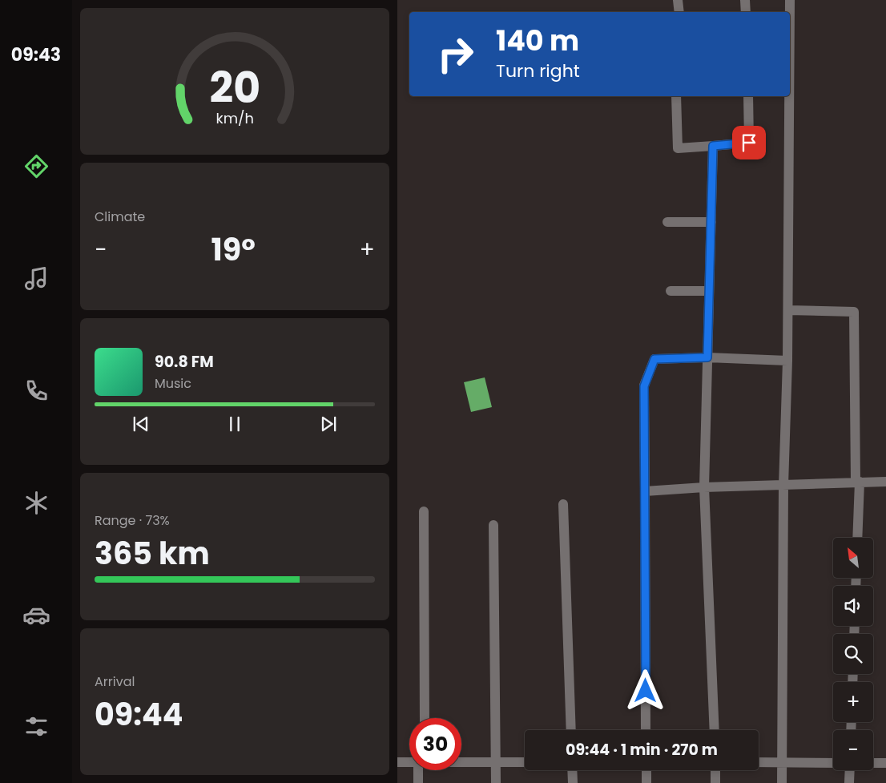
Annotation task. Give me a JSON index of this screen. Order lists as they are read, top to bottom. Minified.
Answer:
{"north":"top left","page":{"tabs":"09:43","turn":["140 m","Turn right"],"tile":["Climate",["Range · 73%","365 km"],["Arrival","09:44"]],"heat":["−","19°","+"],"song":["90.8 FM","Music"],"map_buttons":["+","−"],"limit":"30","trip":"09:44 · 1 min · 270 m","gauge":["20","km/h"]}}
